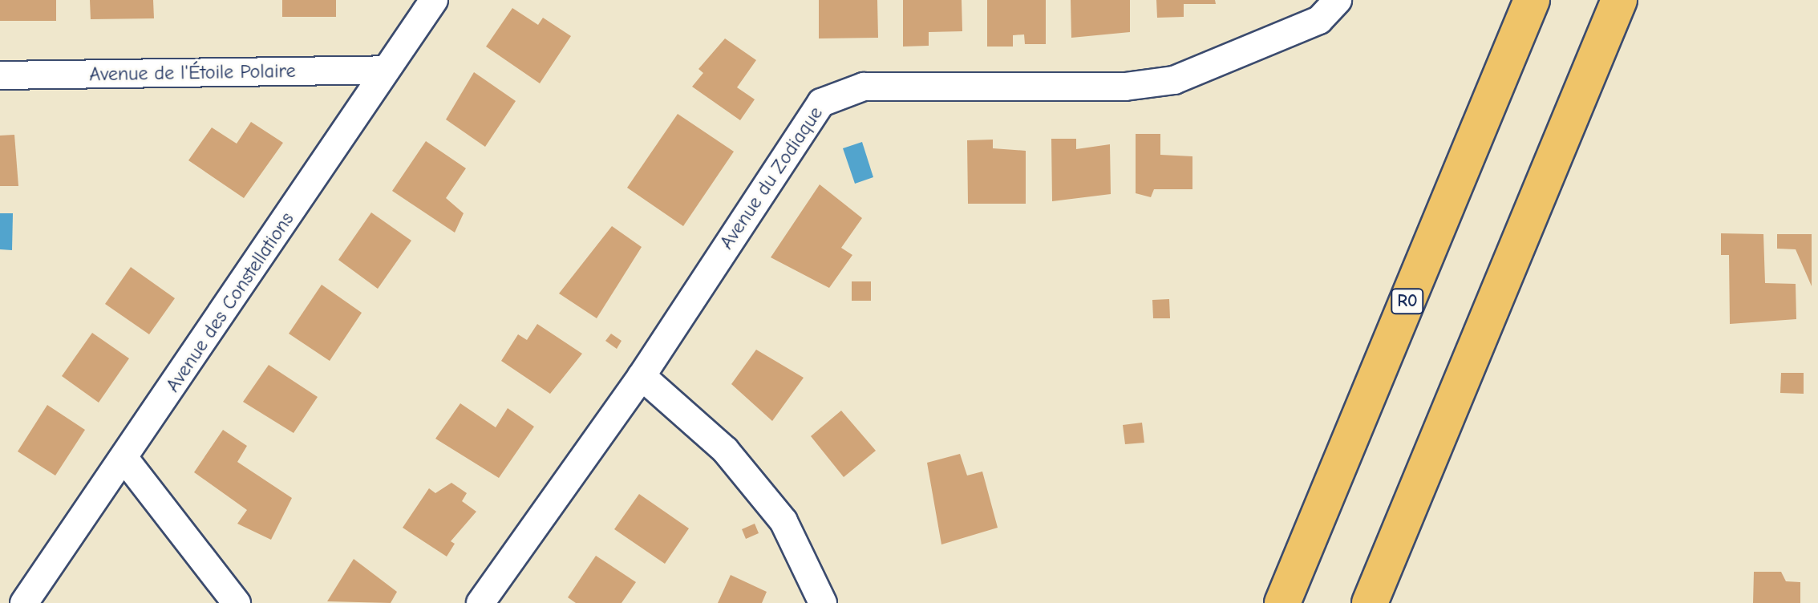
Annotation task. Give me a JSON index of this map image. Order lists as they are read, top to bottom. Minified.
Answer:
{"streets":{"highway":["R0"],"street":["Avenue de l'Étoile Polaire","Avenue du Zodiaque","Avenue des Constellations"]},"crossings":[["Avenue de l'Étoile Polaire","Avenue des Constellations"]]}
